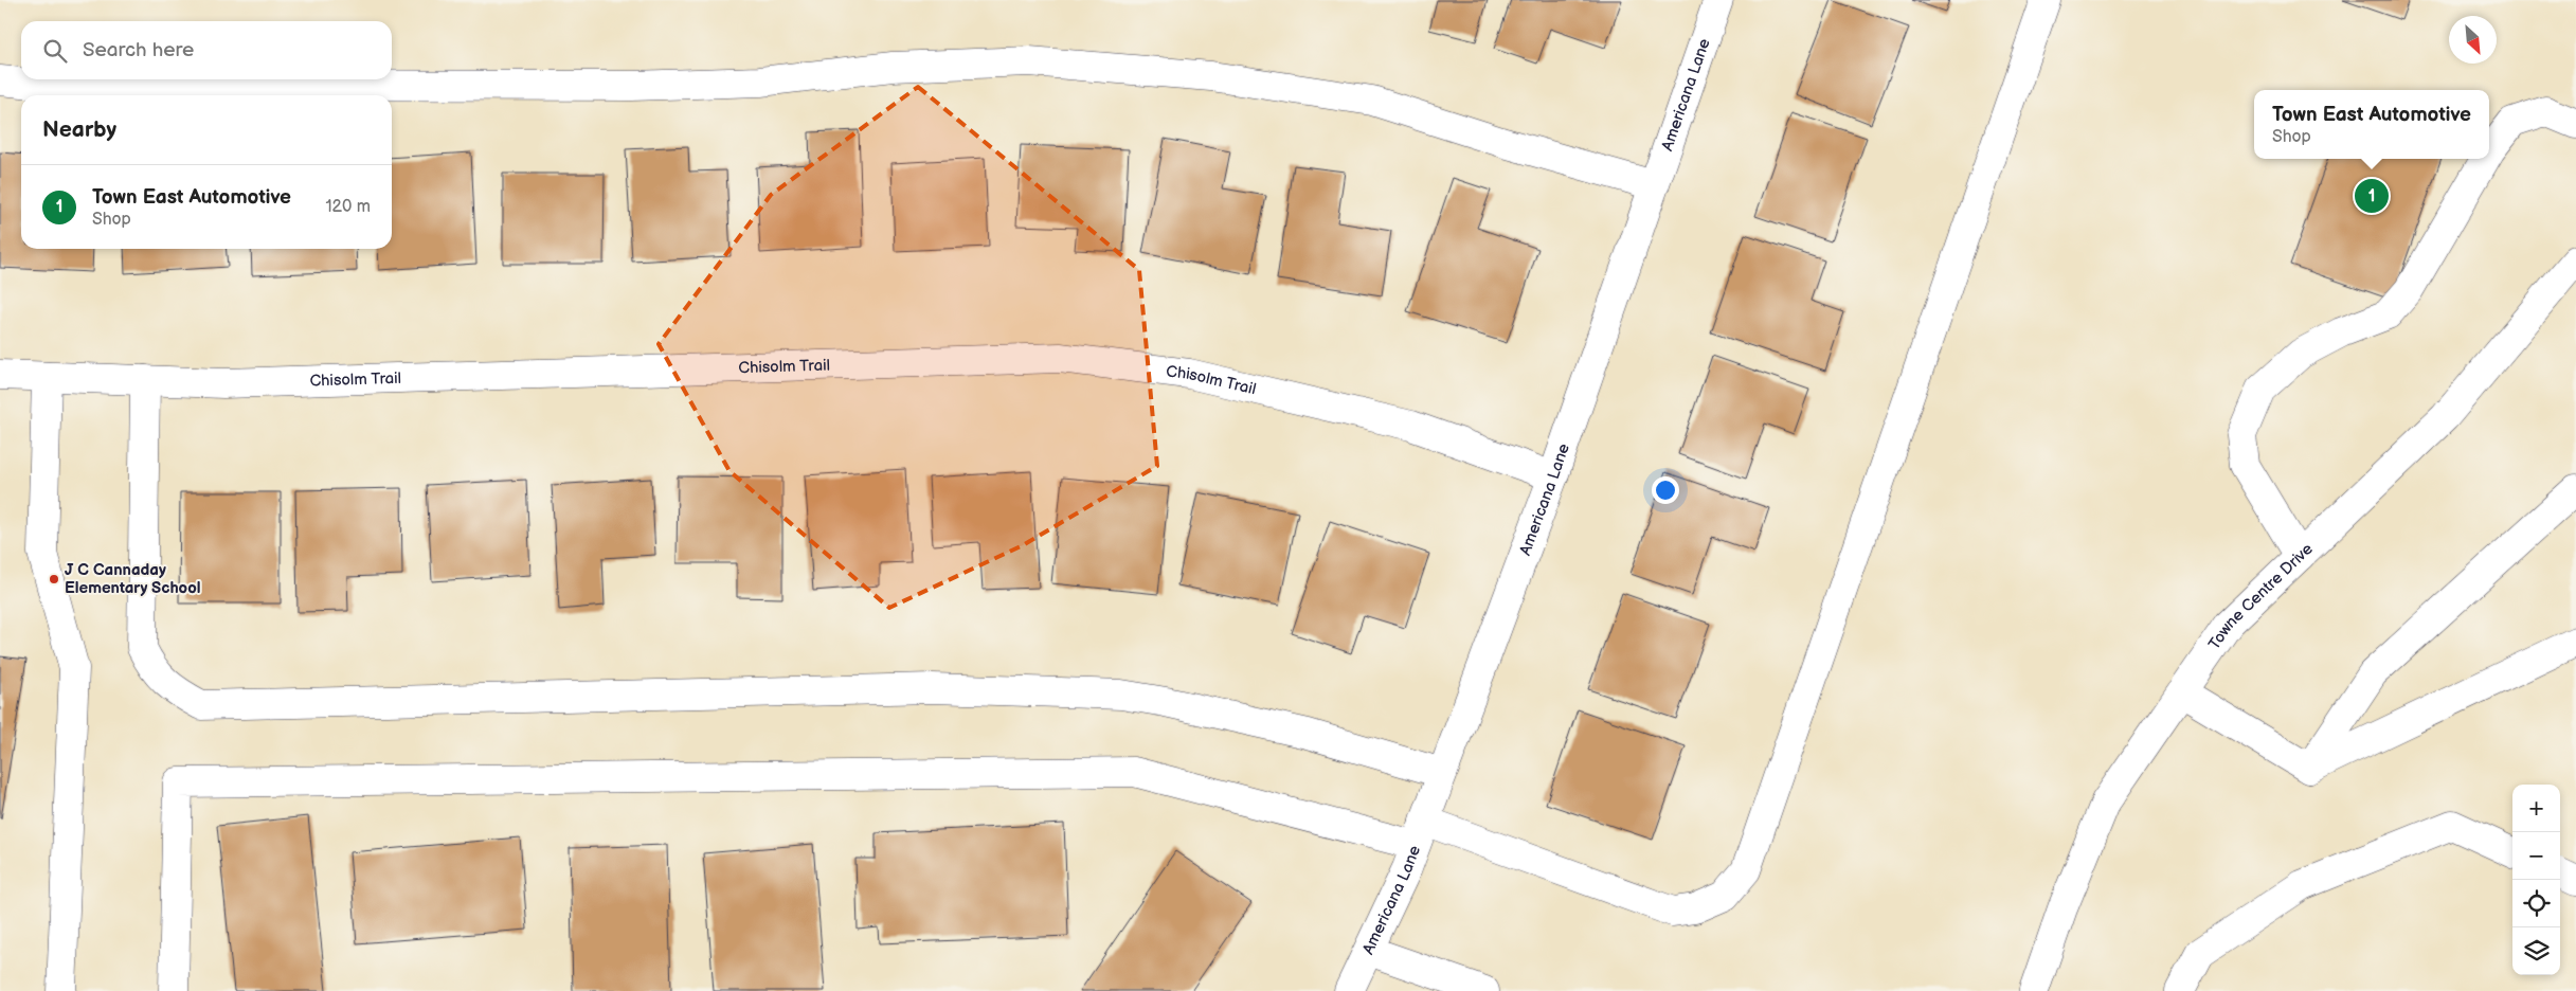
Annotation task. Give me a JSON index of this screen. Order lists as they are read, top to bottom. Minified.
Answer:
{"streets":{"street":["Americana Lane","Chisolm Trail","Towne Centre Drive"]},"crossings":[["Americana Lane","Chisolm Trail"]],"places":["J C Cannaday Elementary School"],"north":"bottom right","page":{"search":"Search here","popup":["Town East Automotive","Shop"],"heading":"Nearby","list":[{"mark":"1","name":"Town East Automotive","note":"Shop","value":"120 m"}],"pins":"1","map_buttons":["+","−"]}}
